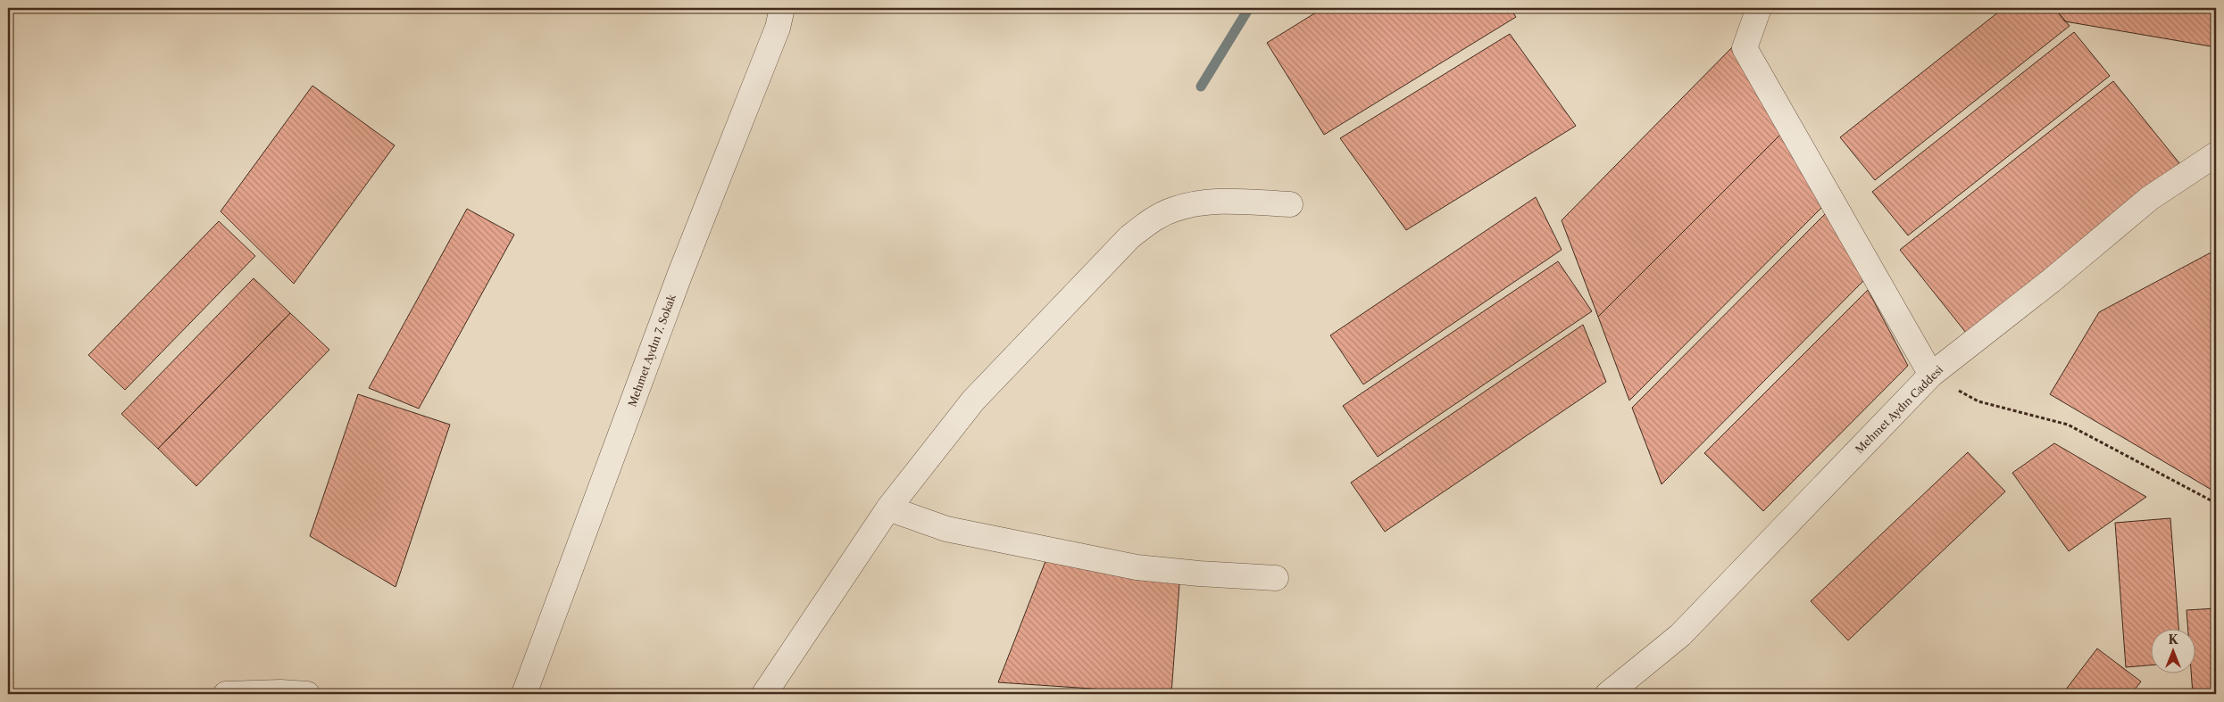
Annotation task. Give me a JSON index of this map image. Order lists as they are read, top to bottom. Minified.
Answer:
{"streets":{"street":["Mehmet Aydın 7. Sokak","Mehmet Aydın Caddesi"]},"north":"top"}
